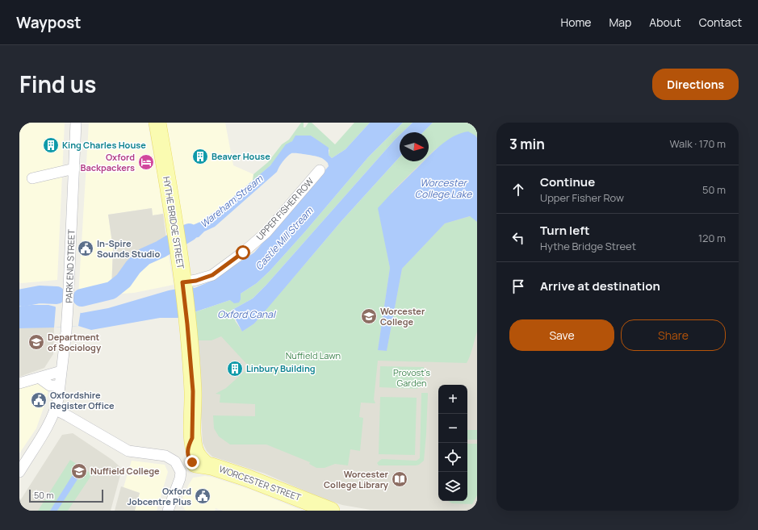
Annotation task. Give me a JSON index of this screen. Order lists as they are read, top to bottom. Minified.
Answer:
{"streets":{"main road":["HYTHE BRIDGE STREET","WORCESTER STREET"],"street":["UPPER FISHER ROW","PARK END STREET"]},"crossings":[["UPPER FISHER ROW","HYTHE BRIDGE STREET"],["HYTHE BRIDGE STREET","WORCESTER STREET"]],"water":["Worcester College Lake","Wareham Stream","Castle Mill Stream","Oxford Canal"],"parks":["Nuffield Lawn","Provost's Garden"],"places":{"building":["King Charles House","Beaver House","Linbury Building"],"hotel":["Oxford Backpackers"],"public building":["In-Spire Sounds Studio","Oxfordshire Register Office","Oxford Jobcentre Plus"],"school or university":["Worcester College","Department of Sociology","Nuffield College"],"library":["Worcester College Library"]},"scale_bar":"50 m","north":"right","page":{"header":"Waypost","nav":["Home","Map","About","Contact"],"title":"Find us","buttons":["Directions",["Save","Share"]],"heading":["3 min","Walk · 170 m"],"list":[["Continue","Upper Fisher Row","50 m"],["Turn left","Hythe Bridge Street","120 m"],"Arrive at destination"],"map_buttons":["+","−"],"scale":"50 m"}}
